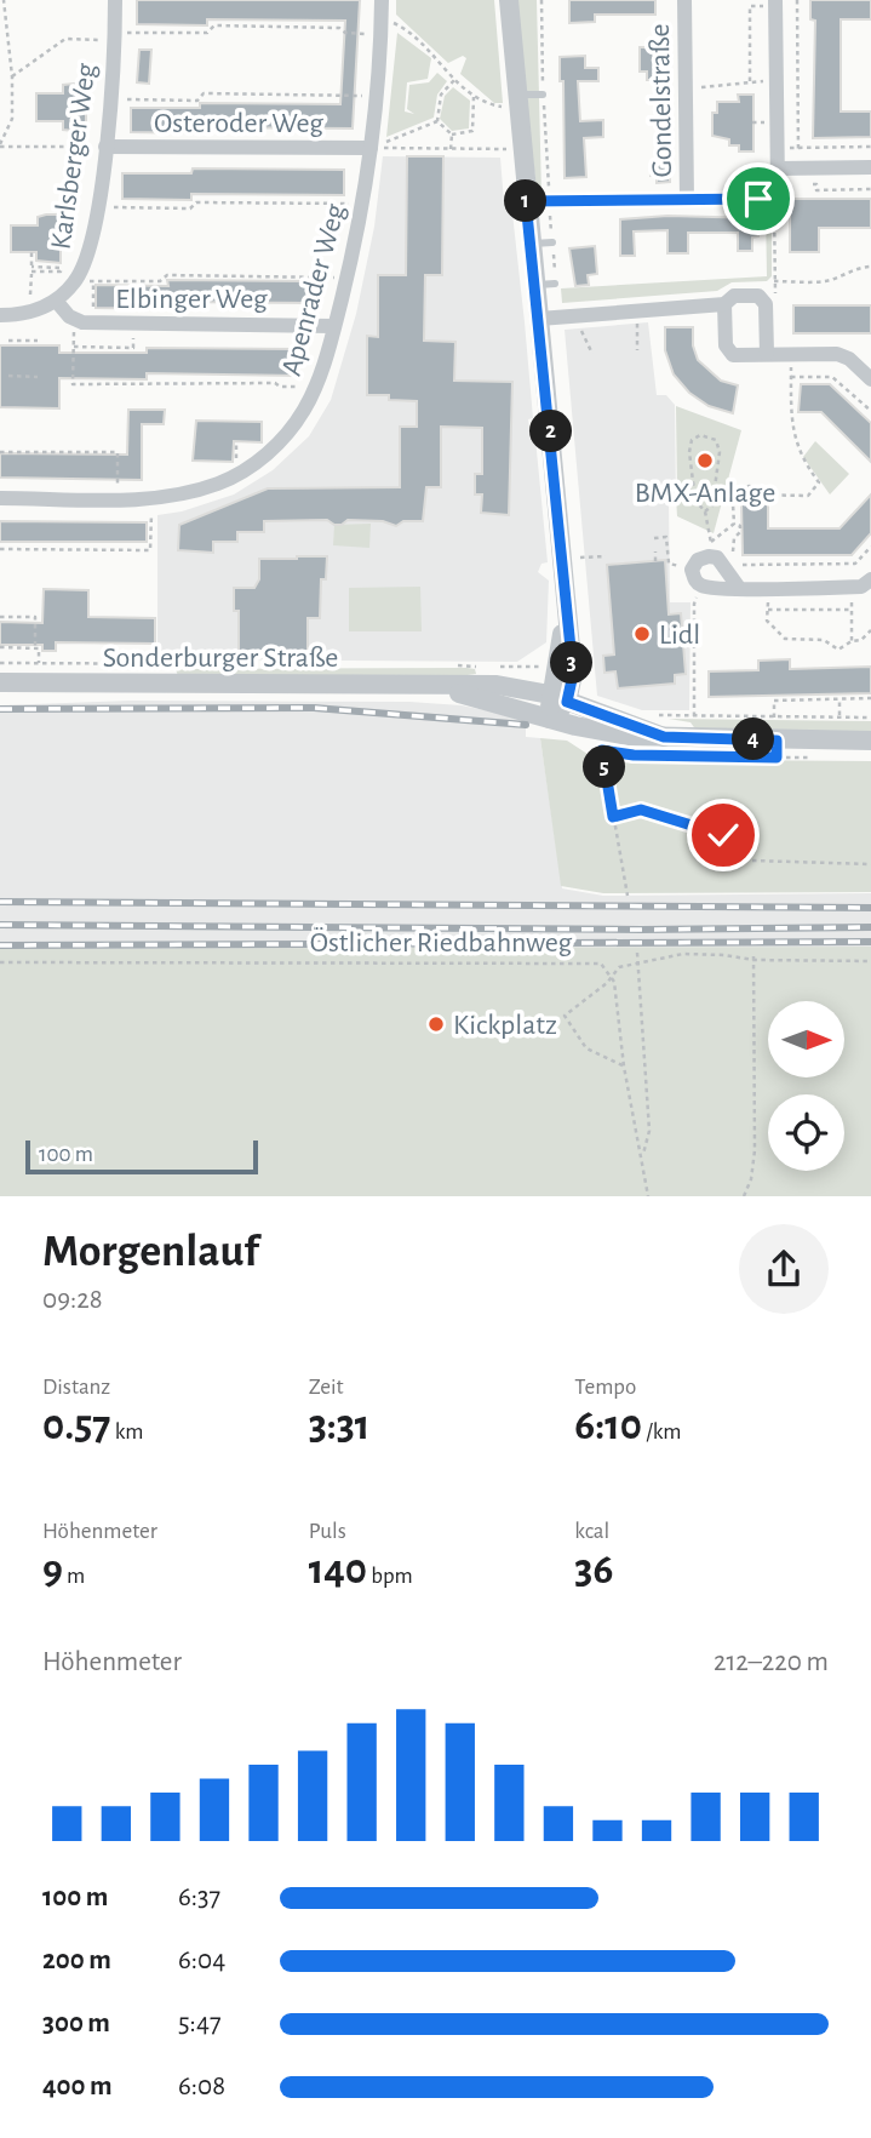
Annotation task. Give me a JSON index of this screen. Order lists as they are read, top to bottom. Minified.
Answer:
{"streets":{"street":["Gondelstraße","Osteroder Weg","Karlsberger Weg","Apenrader Weg","Elbinger Weg","Sonderburger Straße"],"path":["Östlicher Riedbahnweg"]},"crossings":[["Osteroder Weg","Karlsberger Weg"],["Osteroder Weg","Apenrader Weg"],["Karlsberger Weg","Elbinger Weg"],["Apenrader Weg","Elbinger Weg"]],"places":["BMX-Anlage","Lidl","Kickplatz"],"scale_bar":"100 m","north":"right","page":{"pins":["1","2","3","4","5"],"scale":"100 m","heading":["Morgenlauf","09:28"],"stats":[["Distanz","0.57 km"],["Zeit","3:31"],["Tempo","6:10 /km"],["Höhenmeter","9 m"],["Puls","140 bpm"],["kcal","36"]],"chart":["Höhenmeter","212–220 m"],"list":[{"name":"100 m","note":"6:37"},{"name":"200 m","note":"6:04"},{"name":"300 m","note":"5:47"},{"name":"400 m","note":"6:08"}]}}
